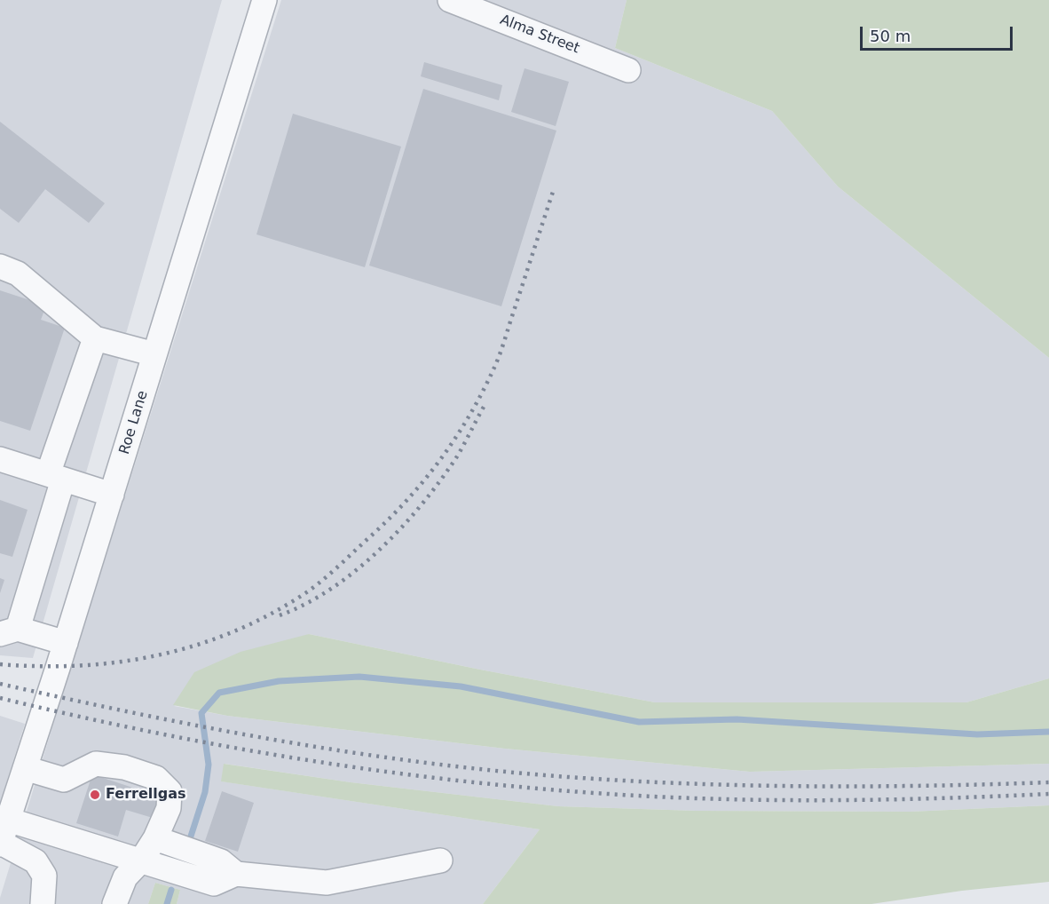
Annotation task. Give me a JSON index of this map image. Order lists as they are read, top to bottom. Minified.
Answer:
{"streets":{"street":["Alma Street","Roe Lane"]},"places":["Ferrellgas"],"scale_bar":"50 m"}
